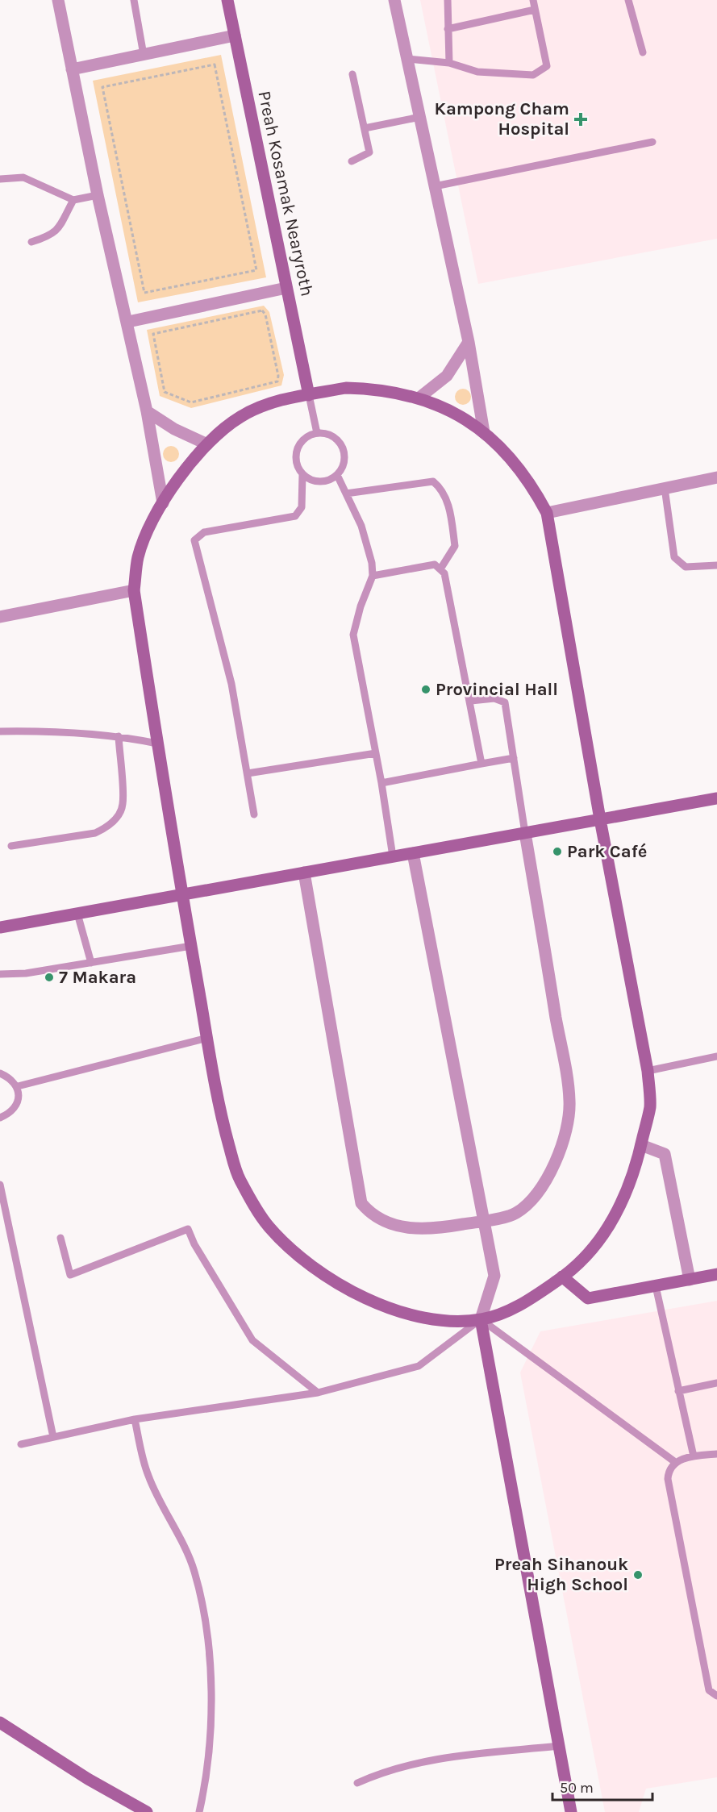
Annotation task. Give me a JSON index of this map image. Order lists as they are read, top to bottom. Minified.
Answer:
{"streets":{"street":["Preah Kosamak Nearyroth"]},"places":{"health":["Kampong Cham Hospital"],"other":["Provincial Hall","Park Café","7 Makara","Preah Sihanouk High School"]},"scale_bar":"50 m"}
